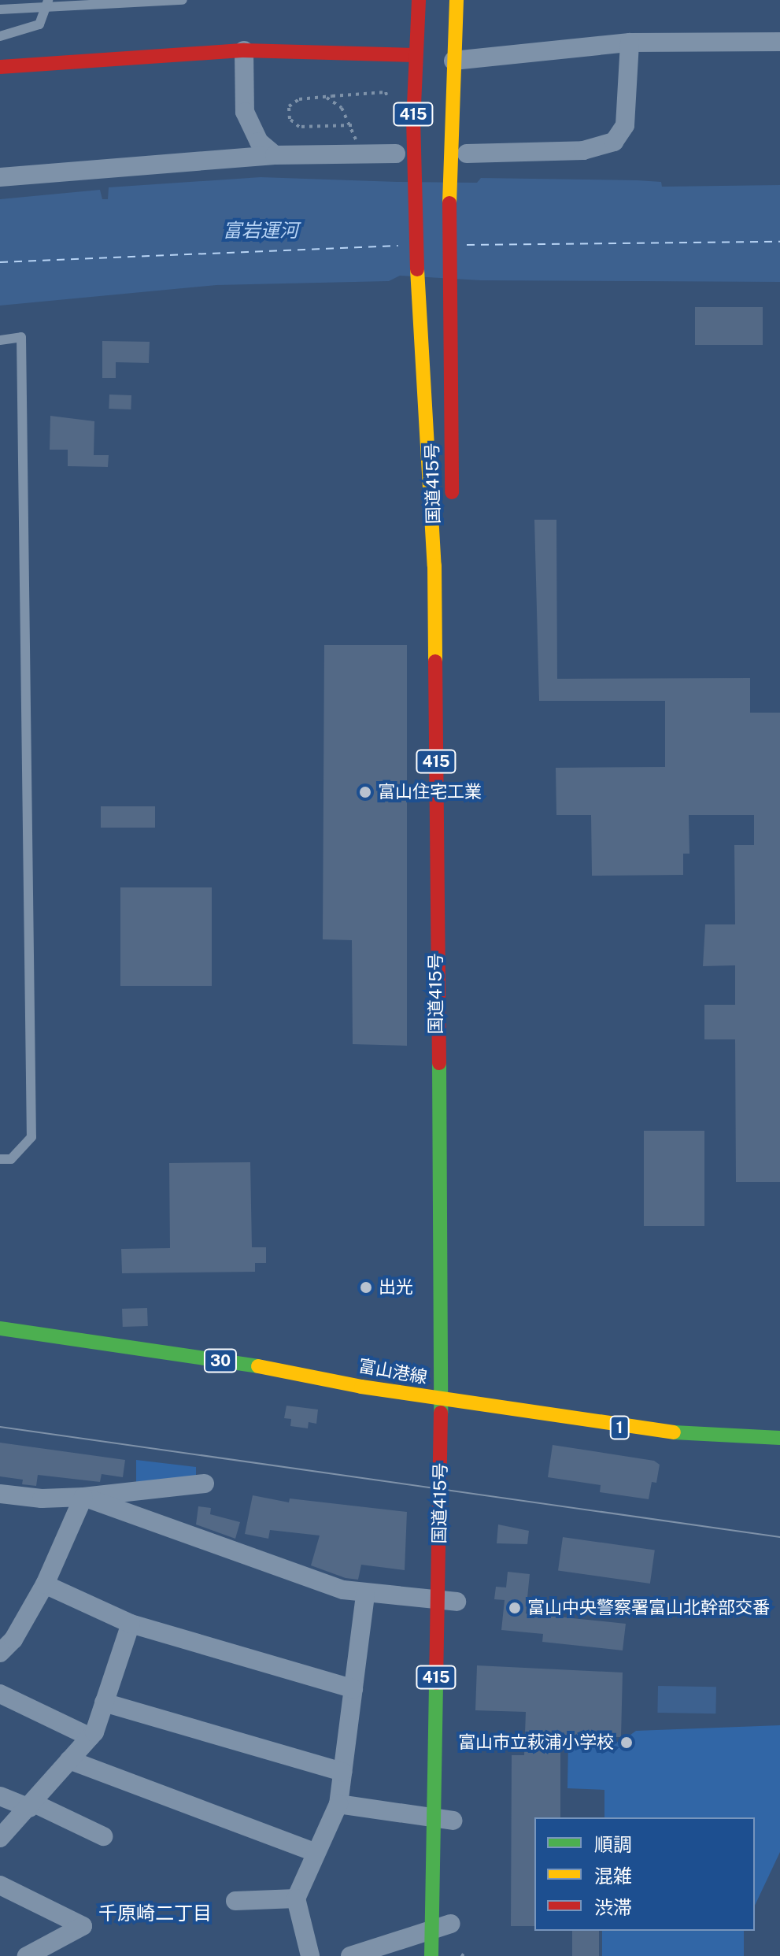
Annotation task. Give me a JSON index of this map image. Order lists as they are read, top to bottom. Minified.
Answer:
{"streets":{"main road":["415","国道415号","30","富山港線","1"]},"crossings":[["国道415号","富山港線"]],"districts":["千原崎二丁目"],"water":["富岩運河"],"places":["富山住宅工業","出光","富山中央警察署富山北幹部交番","富山市立萩浦小学校"],"legend":["順調","混雑","渋滞"]}
